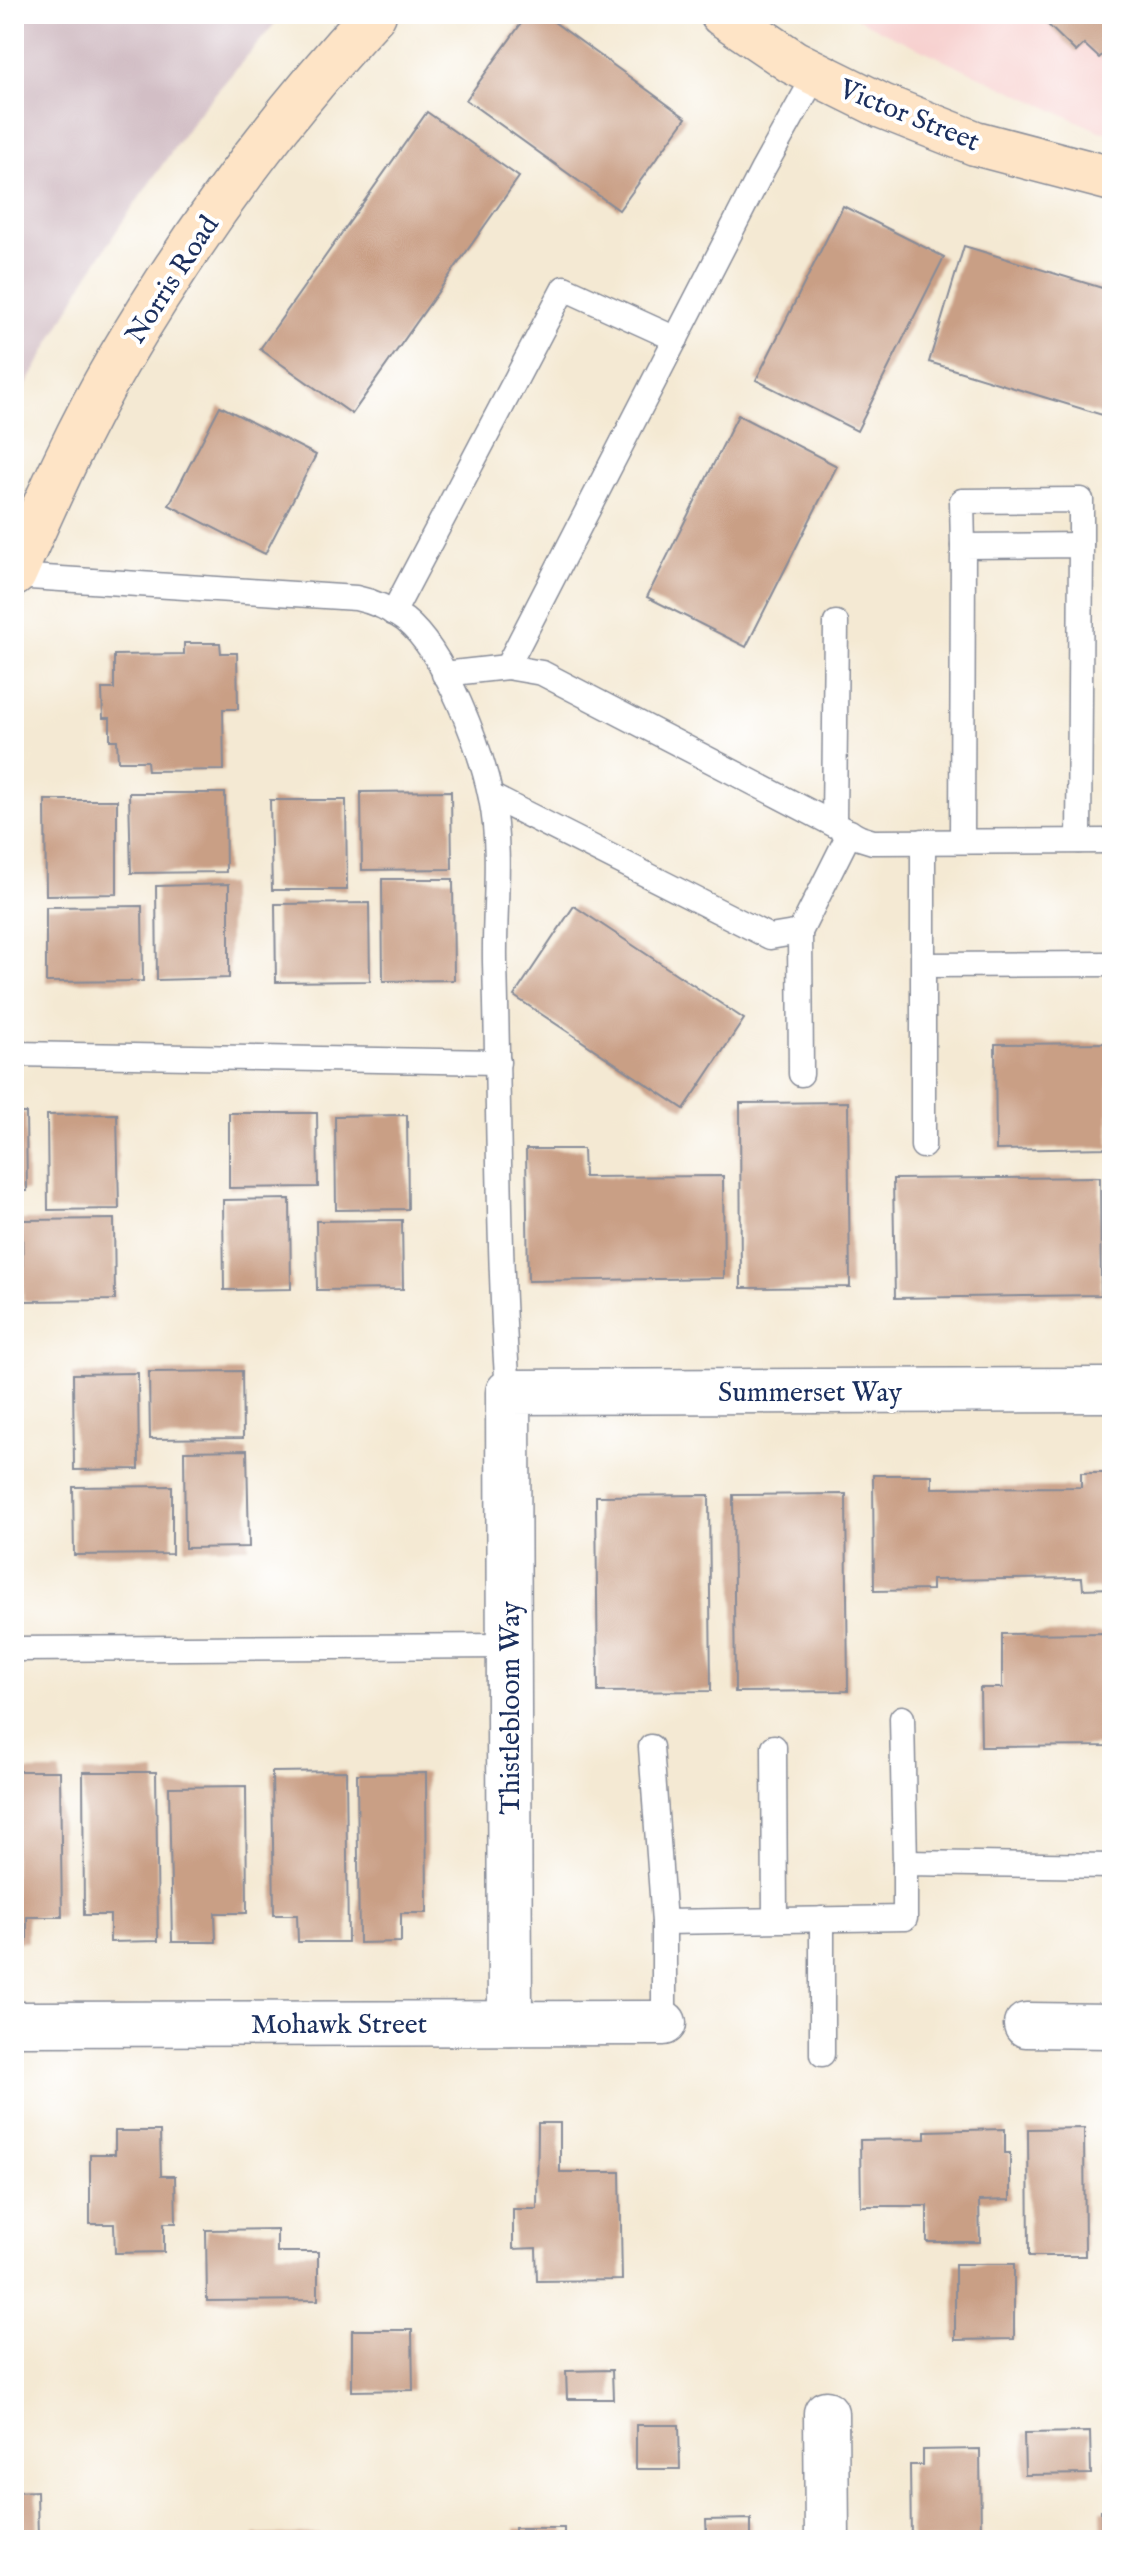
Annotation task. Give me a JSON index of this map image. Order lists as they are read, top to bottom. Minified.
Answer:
{"streets":{"street":["Victor Street","Norris Road","Summerset Way","Thistlebloom Way","Mohawk Street"]},"crossings":[["Summerset Way","Thistlebloom Way"],["Thistlebloom Way","Mohawk Street"]]}
